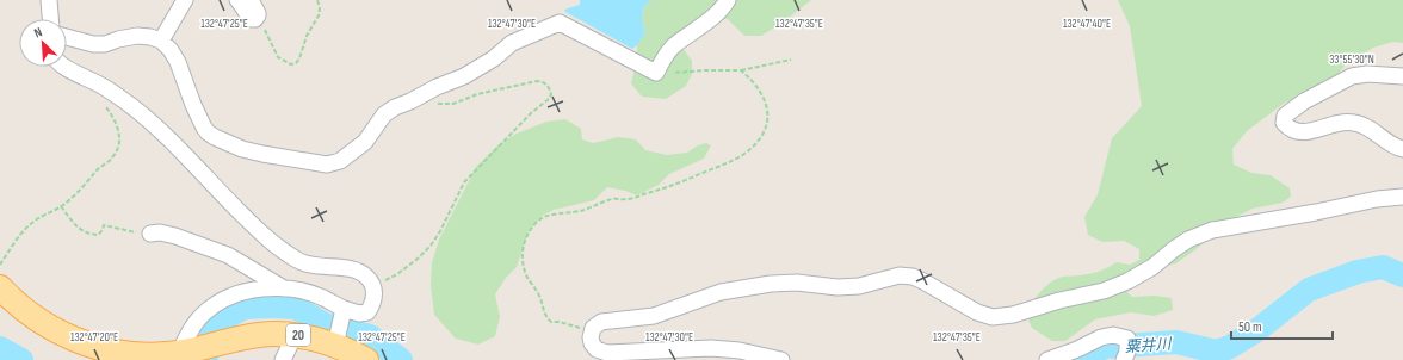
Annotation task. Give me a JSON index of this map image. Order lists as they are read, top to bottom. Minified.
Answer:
{"streets":{"main road":["20"]},"water":["粟井川"],"scale_bar":"50 m","north":"top left","coordinates":["132°47'25\"E","132°47'35\"E","132°47'30\"E","132°47'40\"E","33°55'30\"N","132°47'20\"E"]}
